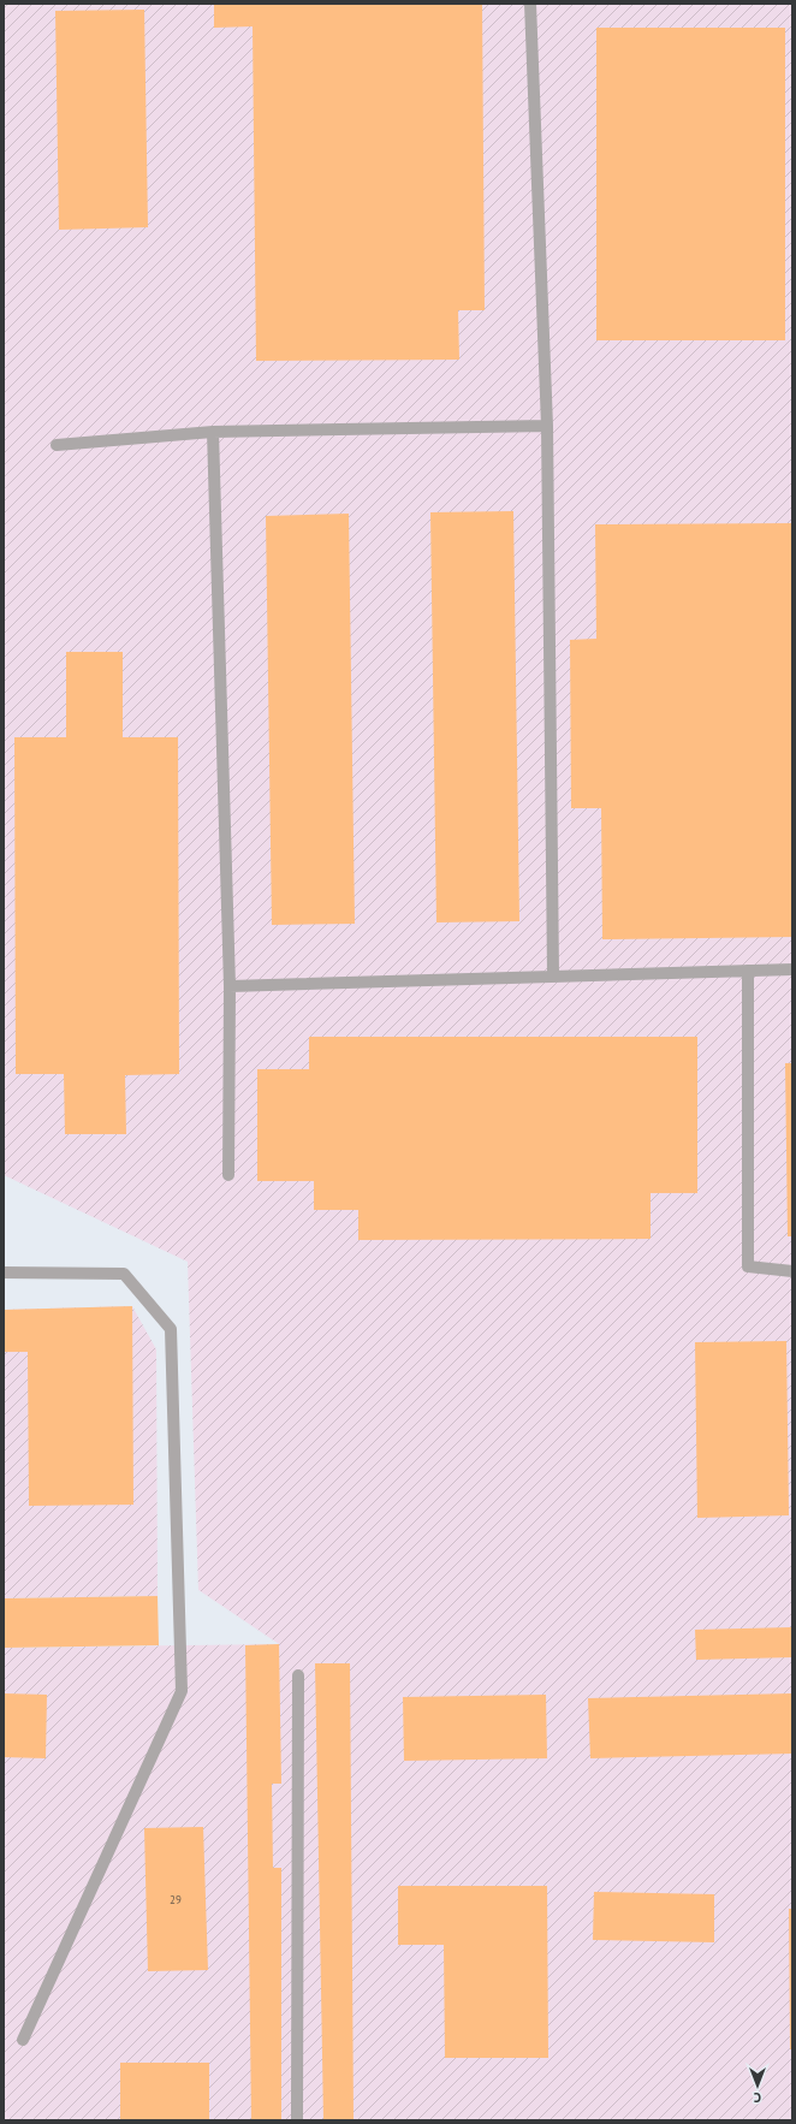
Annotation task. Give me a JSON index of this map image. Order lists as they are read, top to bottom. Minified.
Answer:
{"house_numbers":["29"],"north":"bottom"}
